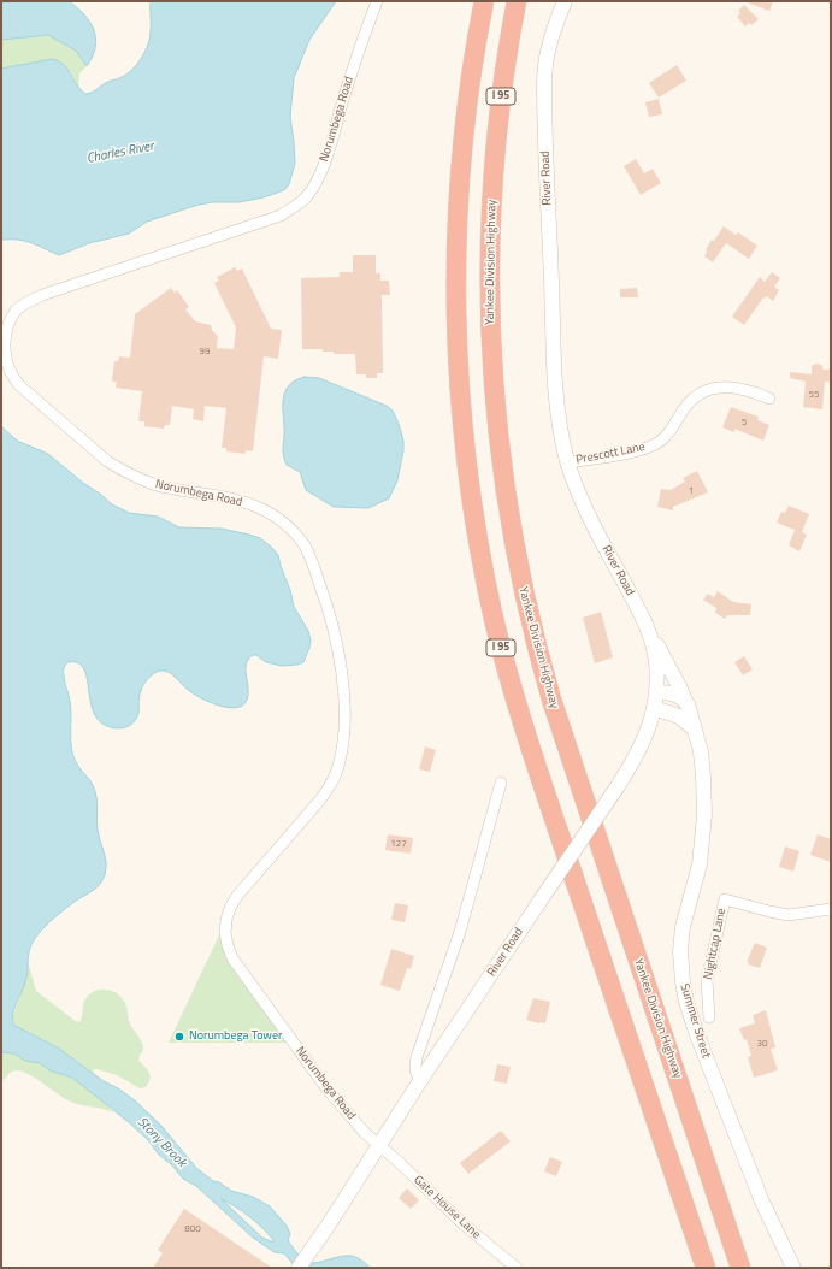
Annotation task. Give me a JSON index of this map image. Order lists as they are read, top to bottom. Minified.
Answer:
{"streets":{"highway":["I 95","Yankee Division Highway"],"main road":["River Road","Summer Street"],"street":["Norumbega Road","Prescott Lane","Nightcap Lane","Gate House Lane"]},"crossings":[["Norumbega Road","River Road"],["Norumbega Road","Gate House Lane"],["River Road","Prescott Lane"],["River Road","Summer Street"],["River Road","Gate House Lane"]],"water":["Charles River","Stony Brook"],"places":["Norumbega Tower"],"house_numbers":["99","55","5","1","127","30","800"]}
